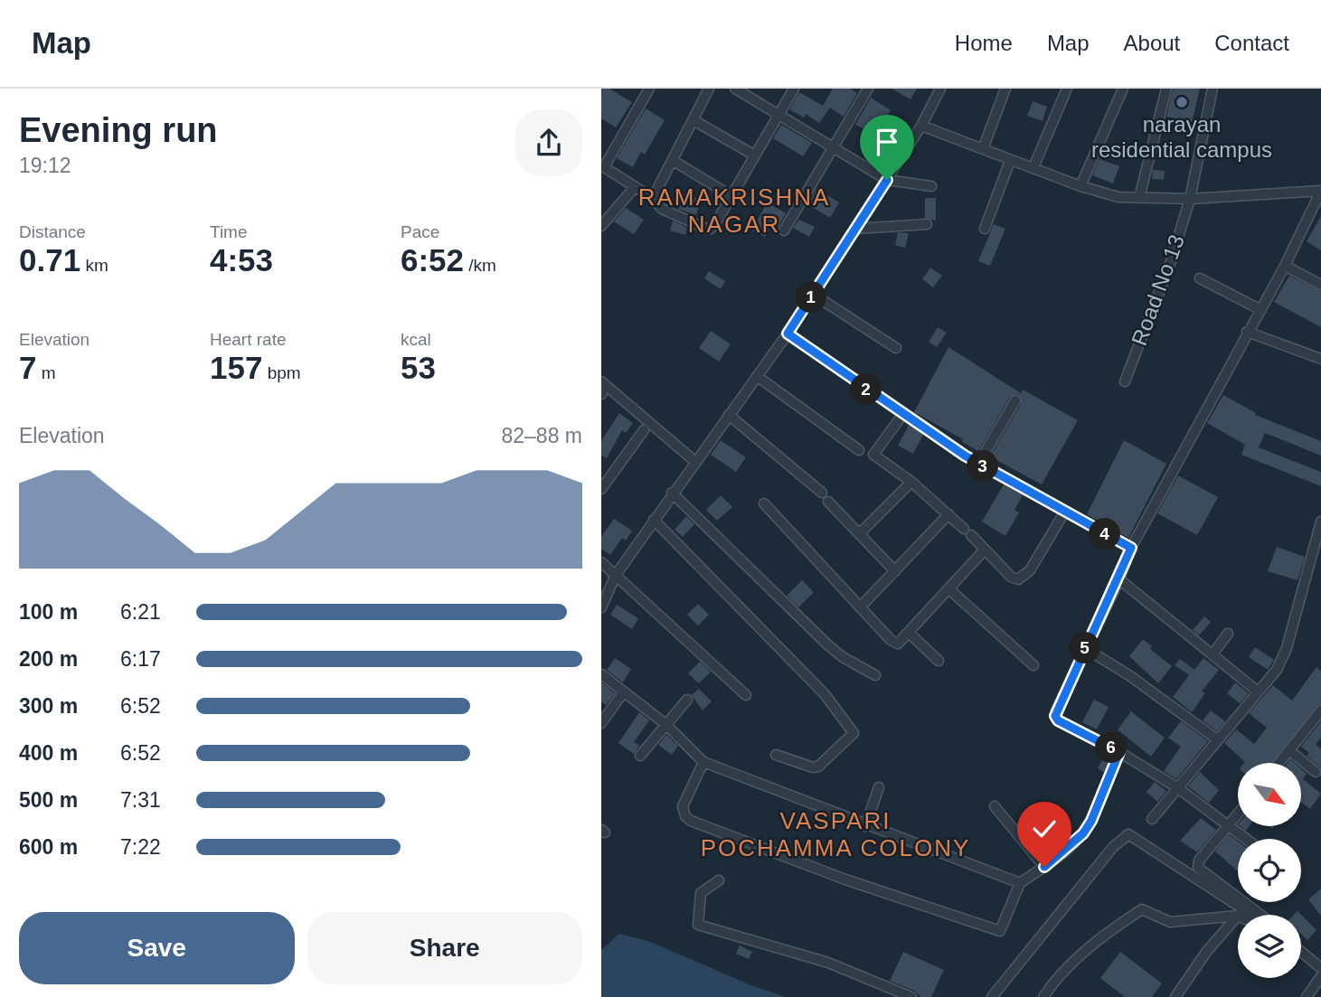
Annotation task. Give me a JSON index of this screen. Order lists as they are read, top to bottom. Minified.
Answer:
{"streets":{"street":["Road No 13"]},"districts":["RAMAKRISHNA NAGAR","VASPARI POCHAMMA COLONY"],"places":["narayan residential campus"],"north":"bottom right","page":{"header":"Map","nav":["Home","Map","About","Contact"],"heading":["Evening run","19:12"],"stats":[["Distance","0.71 km"],["Time","4:53"],["Pace","6:52 /km"],["Elevation","7 m"],["Heart rate","157 bpm"],["kcal","53"]],"pins":["1","2","3","4","5","6"],"chart":["Elevation","82–88 m"],"list":[{"name":"100 m","note":"6:21"},{"name":"200 m","note":"6:17"},{"name":"300 m","note":"6:52"},{"name":"400 m","note":"6:52"},{"name":"500 m","note":"7:31"},{"name":"600 m","note":"7:22"}],"buttons":["Save","Share"]}}
